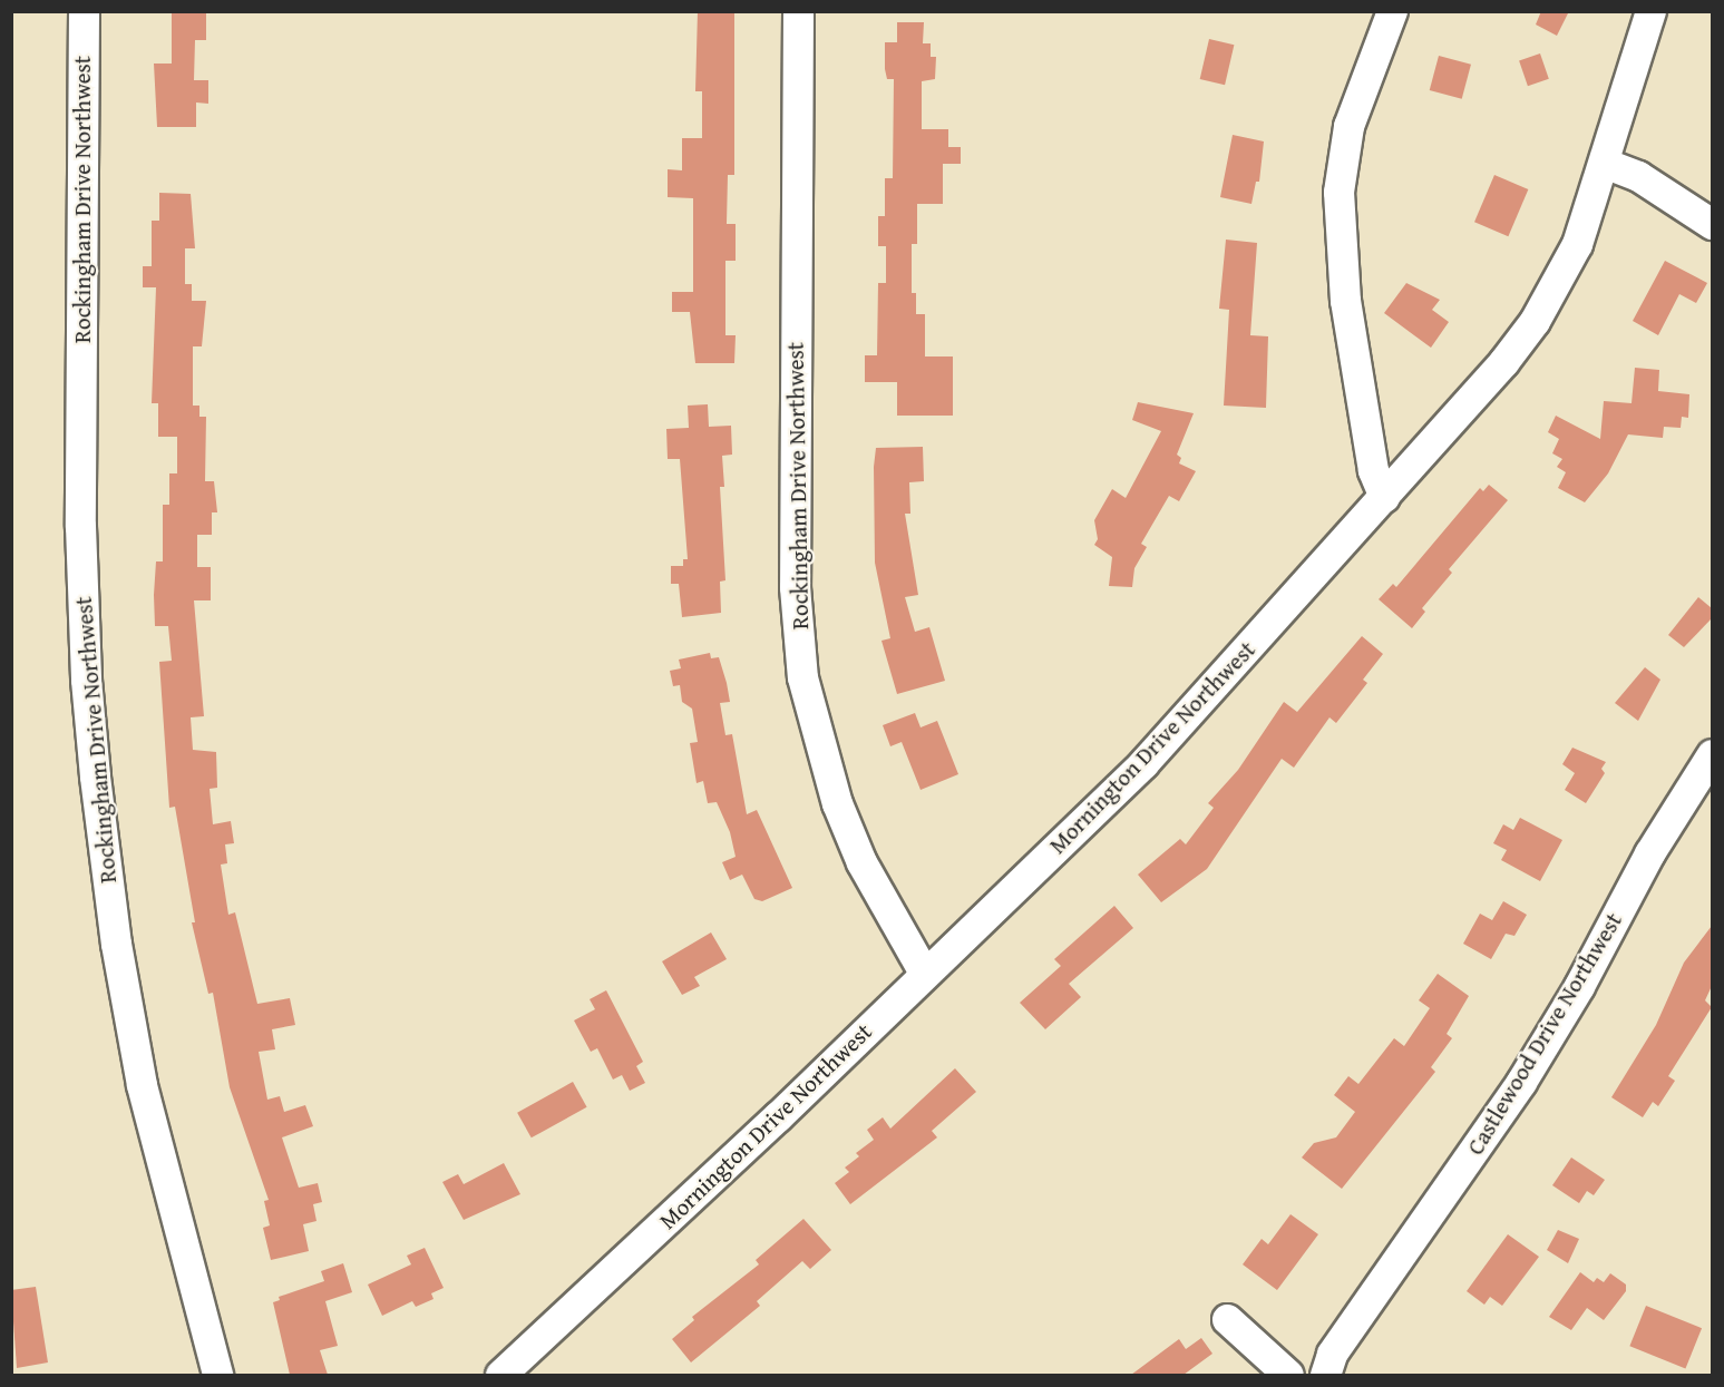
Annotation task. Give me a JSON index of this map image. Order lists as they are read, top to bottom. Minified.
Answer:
{"streets":{"street":["Rockingham Drive Northwest","Mornington Drive Northwest","Castlewood Drive Northwest"]},"crossings":[["Rockingham Drive Northwest","Mornington Drive Northwest"]]}
